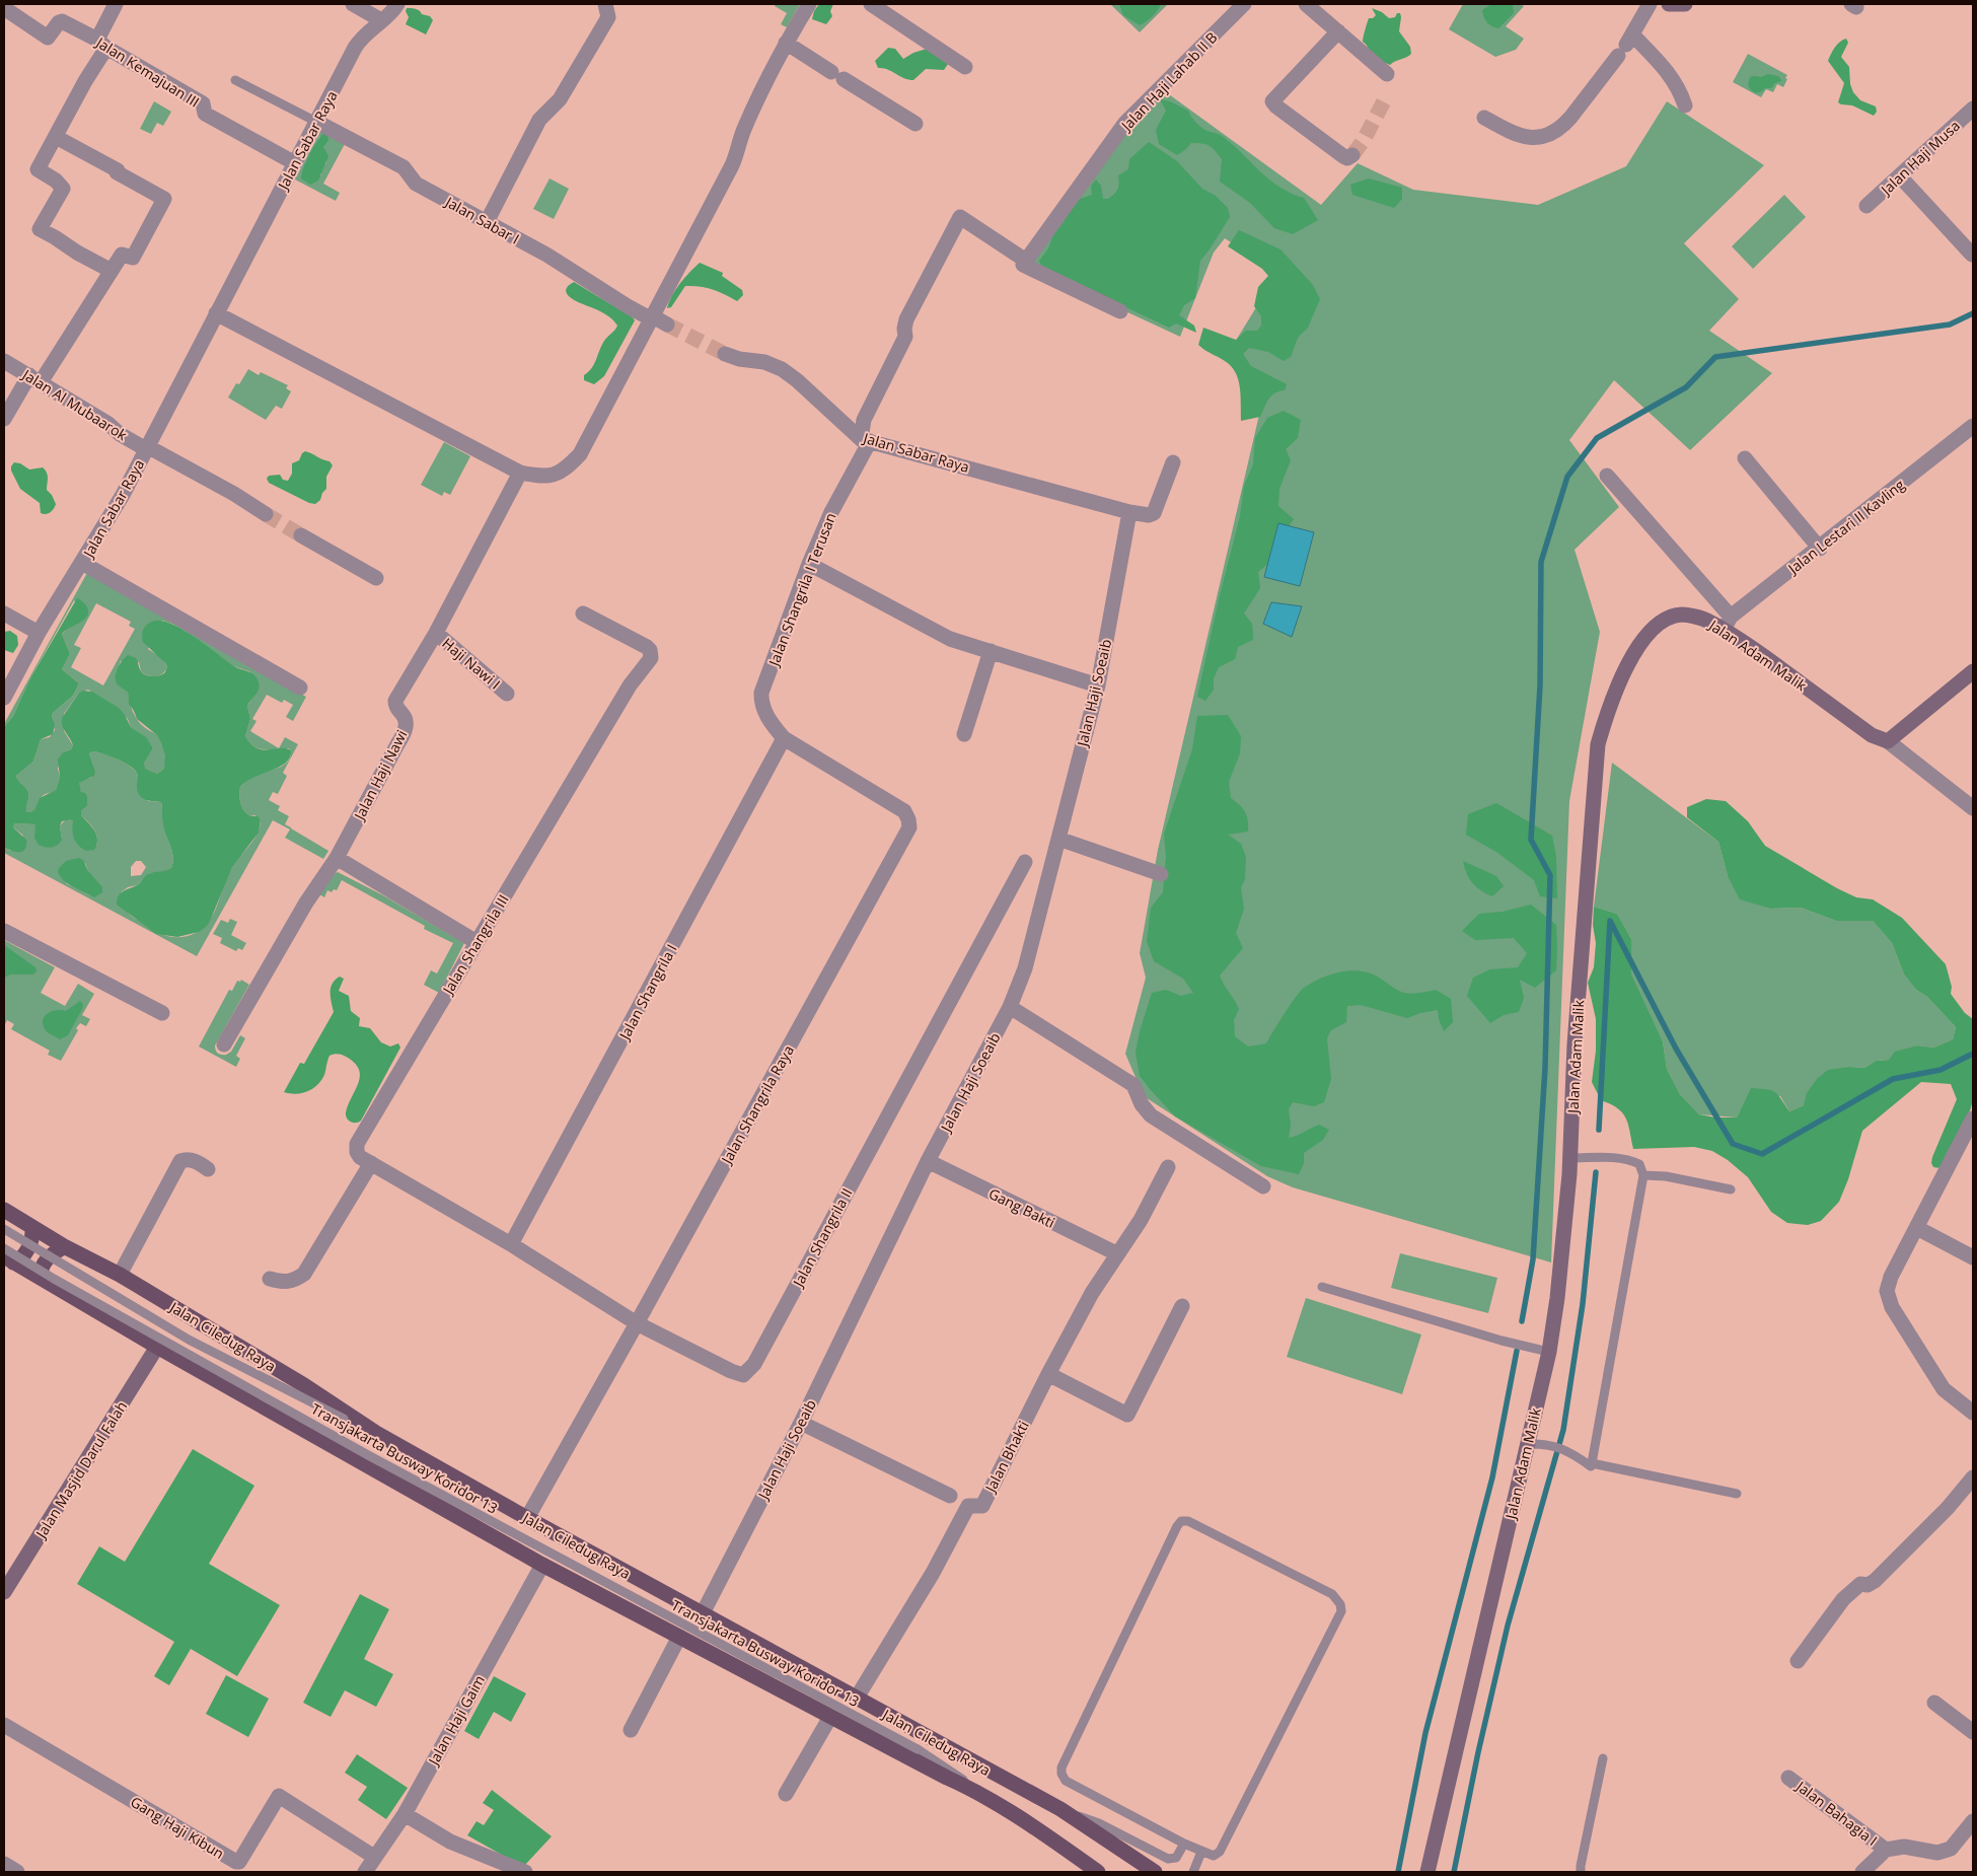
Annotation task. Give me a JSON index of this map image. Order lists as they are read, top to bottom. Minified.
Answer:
{"streets":{"main road":["Jalan Ciledug Raya"],"street":["Jalan Kemajuan III","Jalan Haji Lahab II B","Jalan Sabar Raya","Jalan Haji Musa","Jalan Sabar I","Jalan Al Mubaarok","Jalan Lestari II Kavling","Jalan Shangrila I Terusan","Jalan Adam Malik","Haji Nawi I","Jalan Haji Soeaib","Jalan Haji Nawi","Jalan Shangrila III","Jalan Shangrila I","Jalan Shangrila Raya","Gang Bakti","Jalan Shangrila II","Jalan Bhakti","Jalan Masjid Darul Falah","Jalan Haji Gaim","Jalan Bahagia I","Gang Haji Kibun"],"lane":["Transjakarta Busway Koridor 13"]},"crossings":[["Jalan Kemajuan III","Jalan Sabar Raya"],["Jalan Sabar Raya","Jalan Sabar I"],["Jalan Sabar Raya","Jalan Al Mubaarok"],["Jalan Sabar Raya","Jalan Shangrila I Terusan"],["Jalan Sabar Raya","Jalan Haji Soeaib"],["Jalan Lestari II Kavling","Jalan Adam Malik"],["Jalan Shangrila I Terusan","Jalan Shangrila I"],["Jalan Shangrila I Terusan","Jalan Shangrila Raya"],["Haji Nawi I","Jalan Haji Nawi"],["Jalan Haji Soeaib","Gang Bakti"],["Jalan Haji Soeaib","Jalan Ciledug Raya"],["Jalan Shangrila III","Jalan Shangrila I"],["Jalan Shangrila III","Jalan Shangrila II"],["Jalan Shangrila I","Jalan Shangrila Raya"],["Jalan Shangrila I","Jalan Shangrila II"],["Jalan Shangrila Raya","Jalan Shangrila II"],["Jalan Shangrila Raya","Jalan Ciledug Raya"],["Gang Bakti","Jalan Bhakti"],["Jalan Ciledug Raya","Jalan Bhakti"],["Jalan Ciledug Raya","Transjakarta Busway Koridor 13"],["Jalan Ciledug Raya","Jalan Masjid Darul Falah"],["Jalan Ciledug Raya","Jalan Haji Gaim"],["Jalan Haji Gaim","Gang Haji Kibun"]]}
